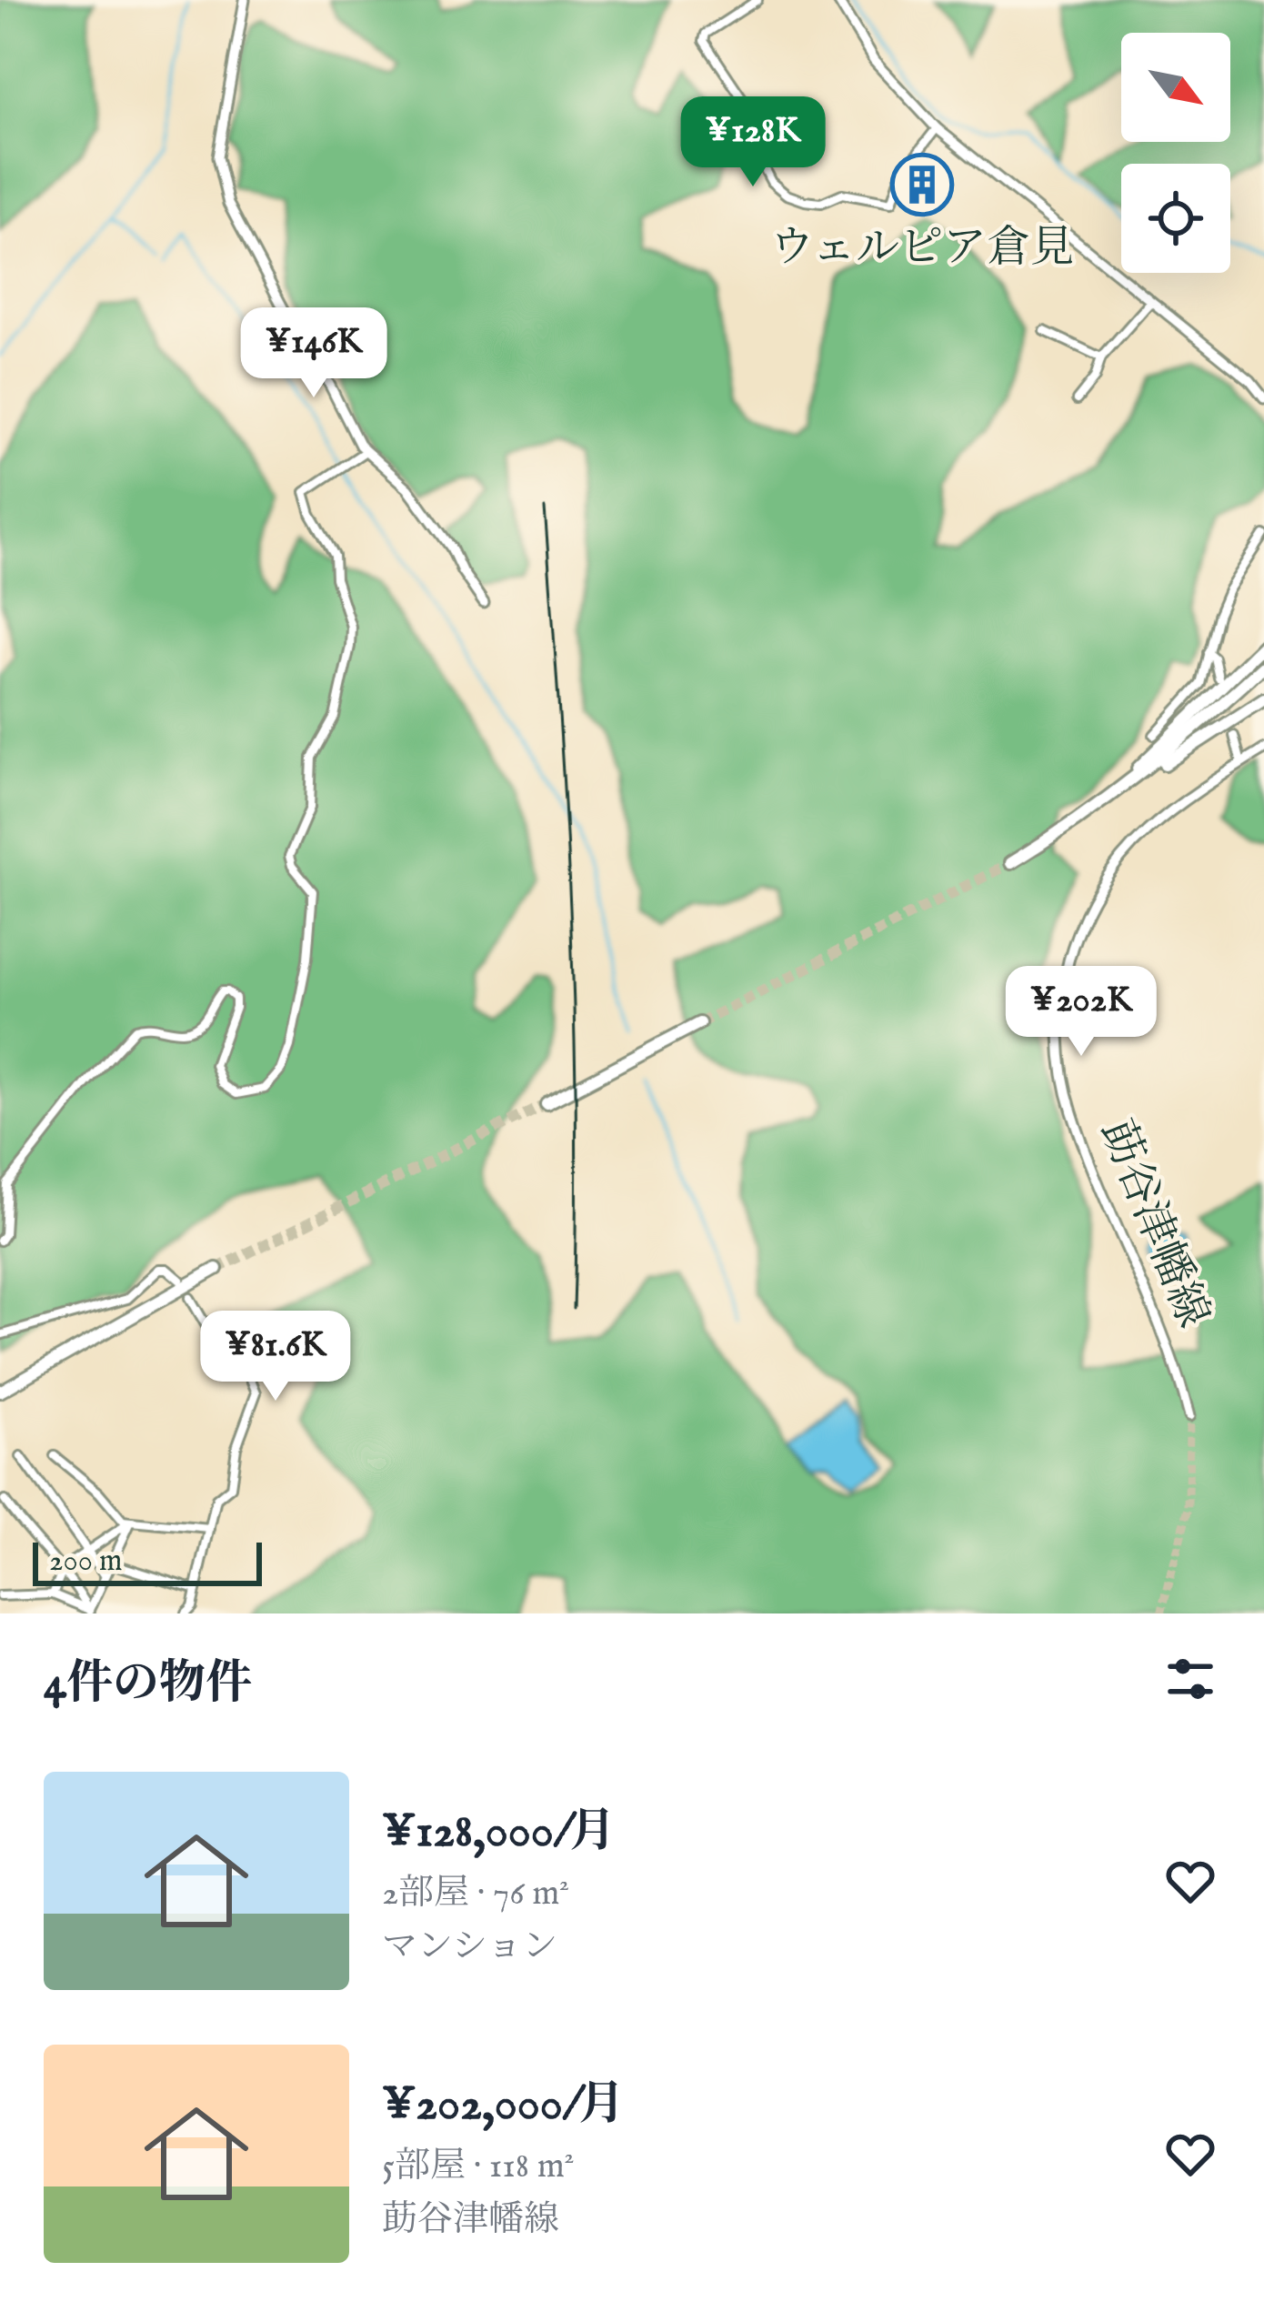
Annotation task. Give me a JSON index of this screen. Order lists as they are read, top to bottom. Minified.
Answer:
{"streets":{"main road":["莇谷津幡線"]},"places":{"building":["ウェルピア倉見"]},"scale_bar":"200 m","north":"bottom right","page":{"price":["¥128K","¥146K","¥202K","¥81.6K"],"scale":"200 m","heading":"4件の物件","list":[{"name":"¥128,000/月","note":"2部屋 · 76 m² · マンション"},{"name":"¥202,000/月","note":"5部屋 · 118 m² · 莇谷津幡線"}]}}
